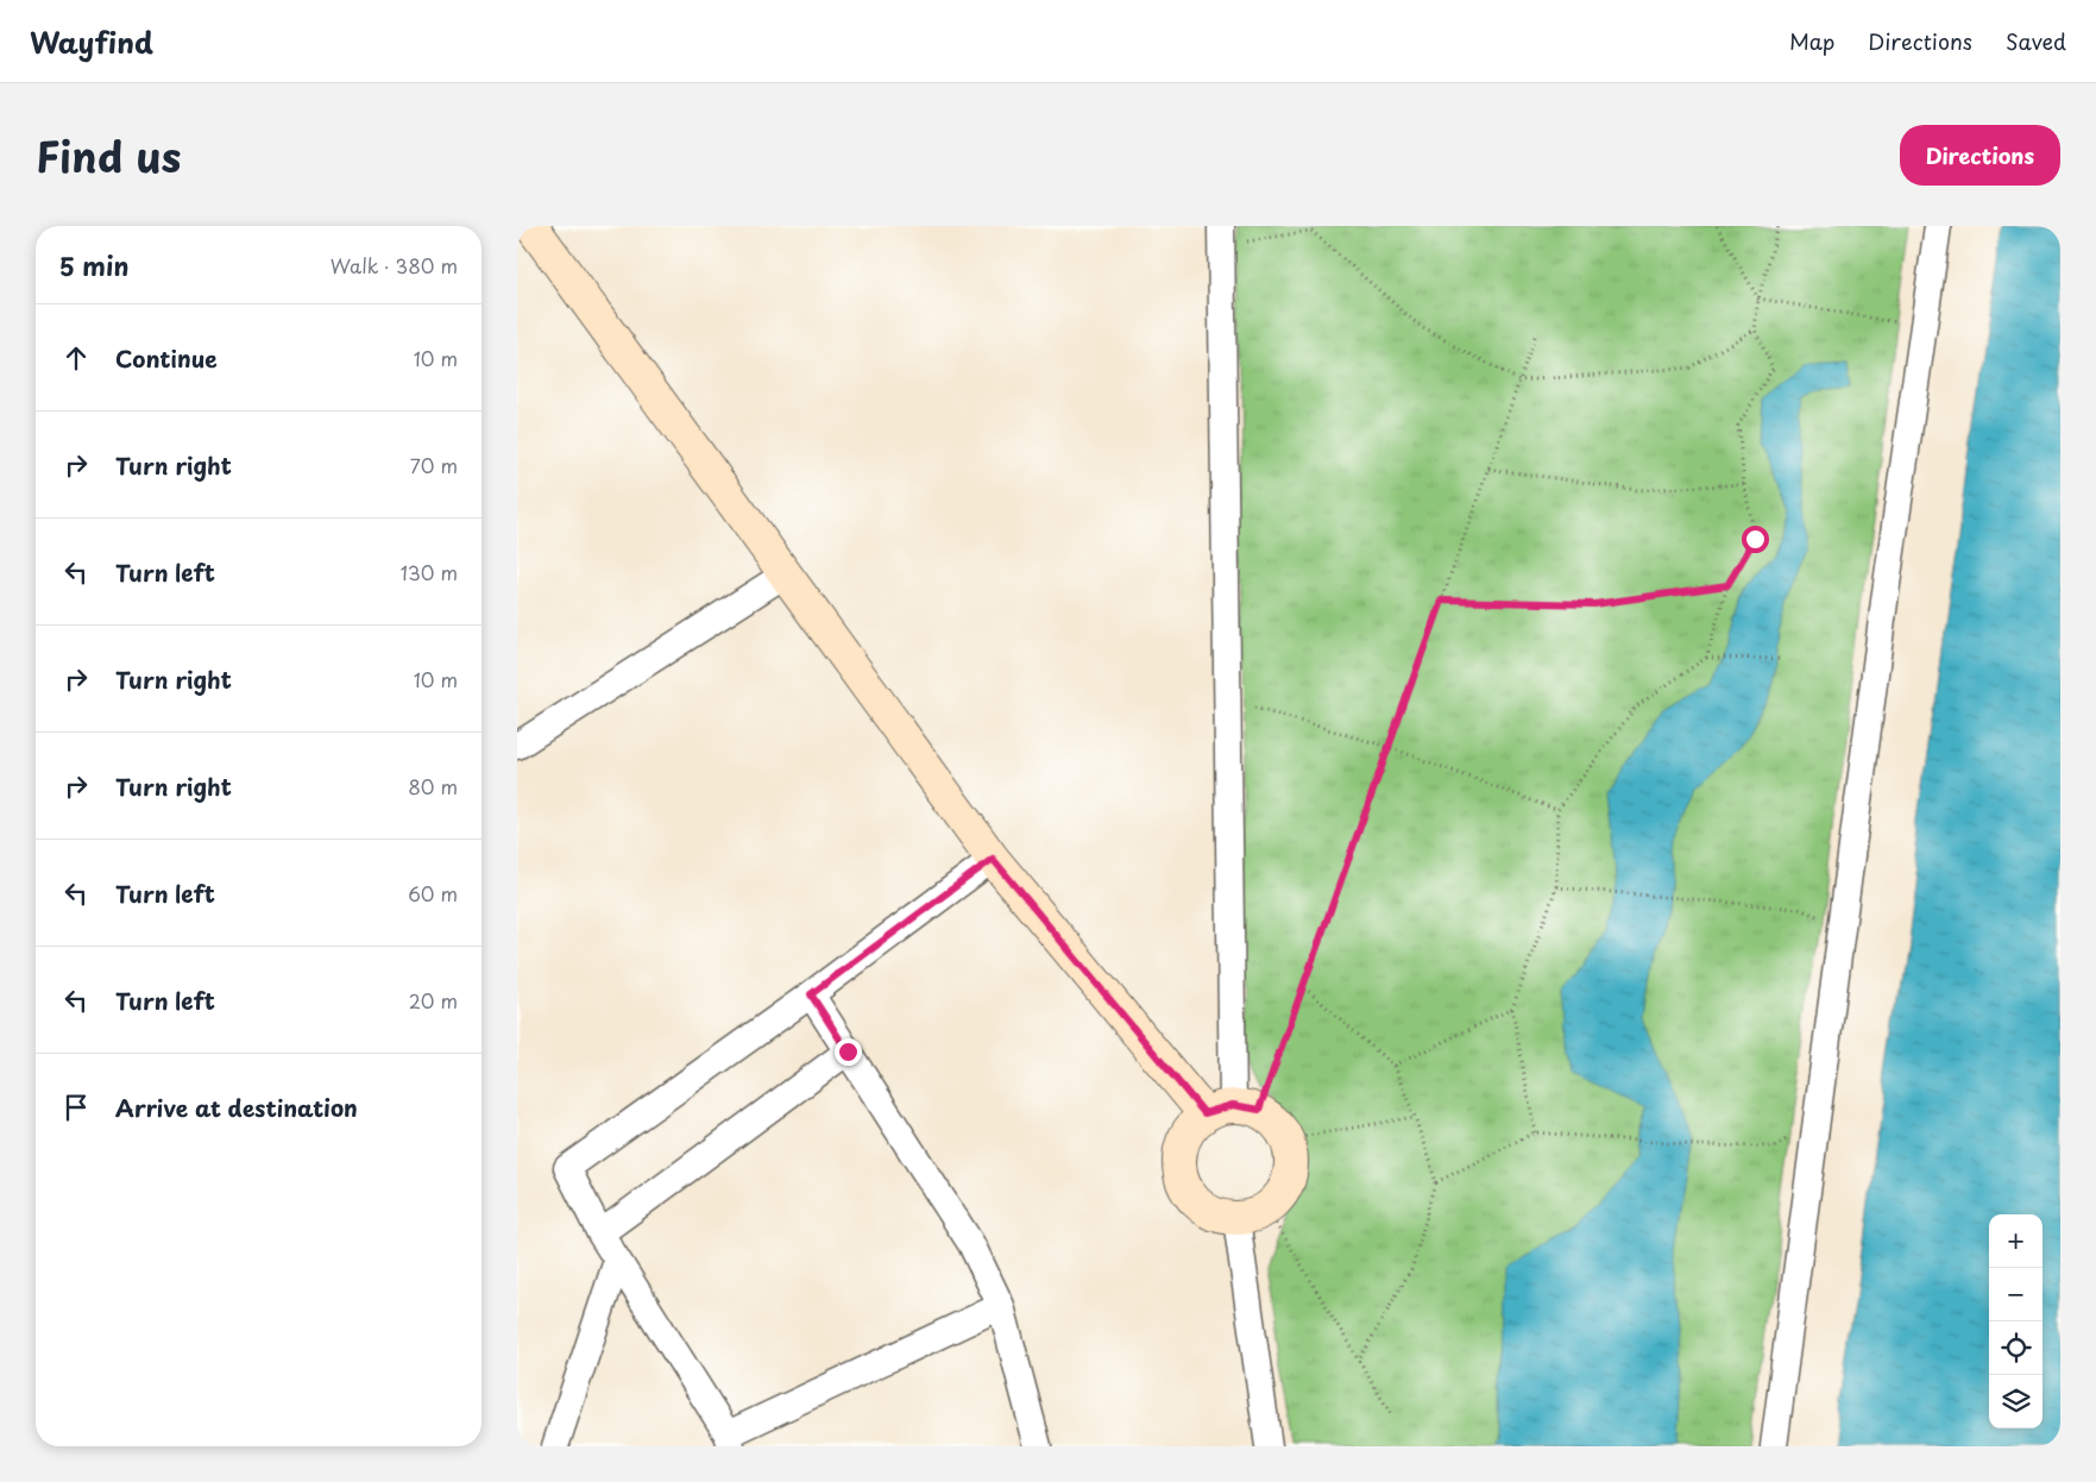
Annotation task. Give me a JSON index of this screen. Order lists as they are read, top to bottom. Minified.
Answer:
{"page":{"header":"Wayfind","nav":["Map","Directions","Saved"],"title":"Find us","buttons":"Directions","heading":["5 min","Walk · 380 m"],"list":[["Continue","10 m"],["Turn right","70 m"],["Turn left","130 m"],["Turn right","10 m"],["Turn right","80 m"],["Turn left","60 m"],["Turn left","20 m"],"Arrive at destination"],"map_buttons":["+","−"]}}
